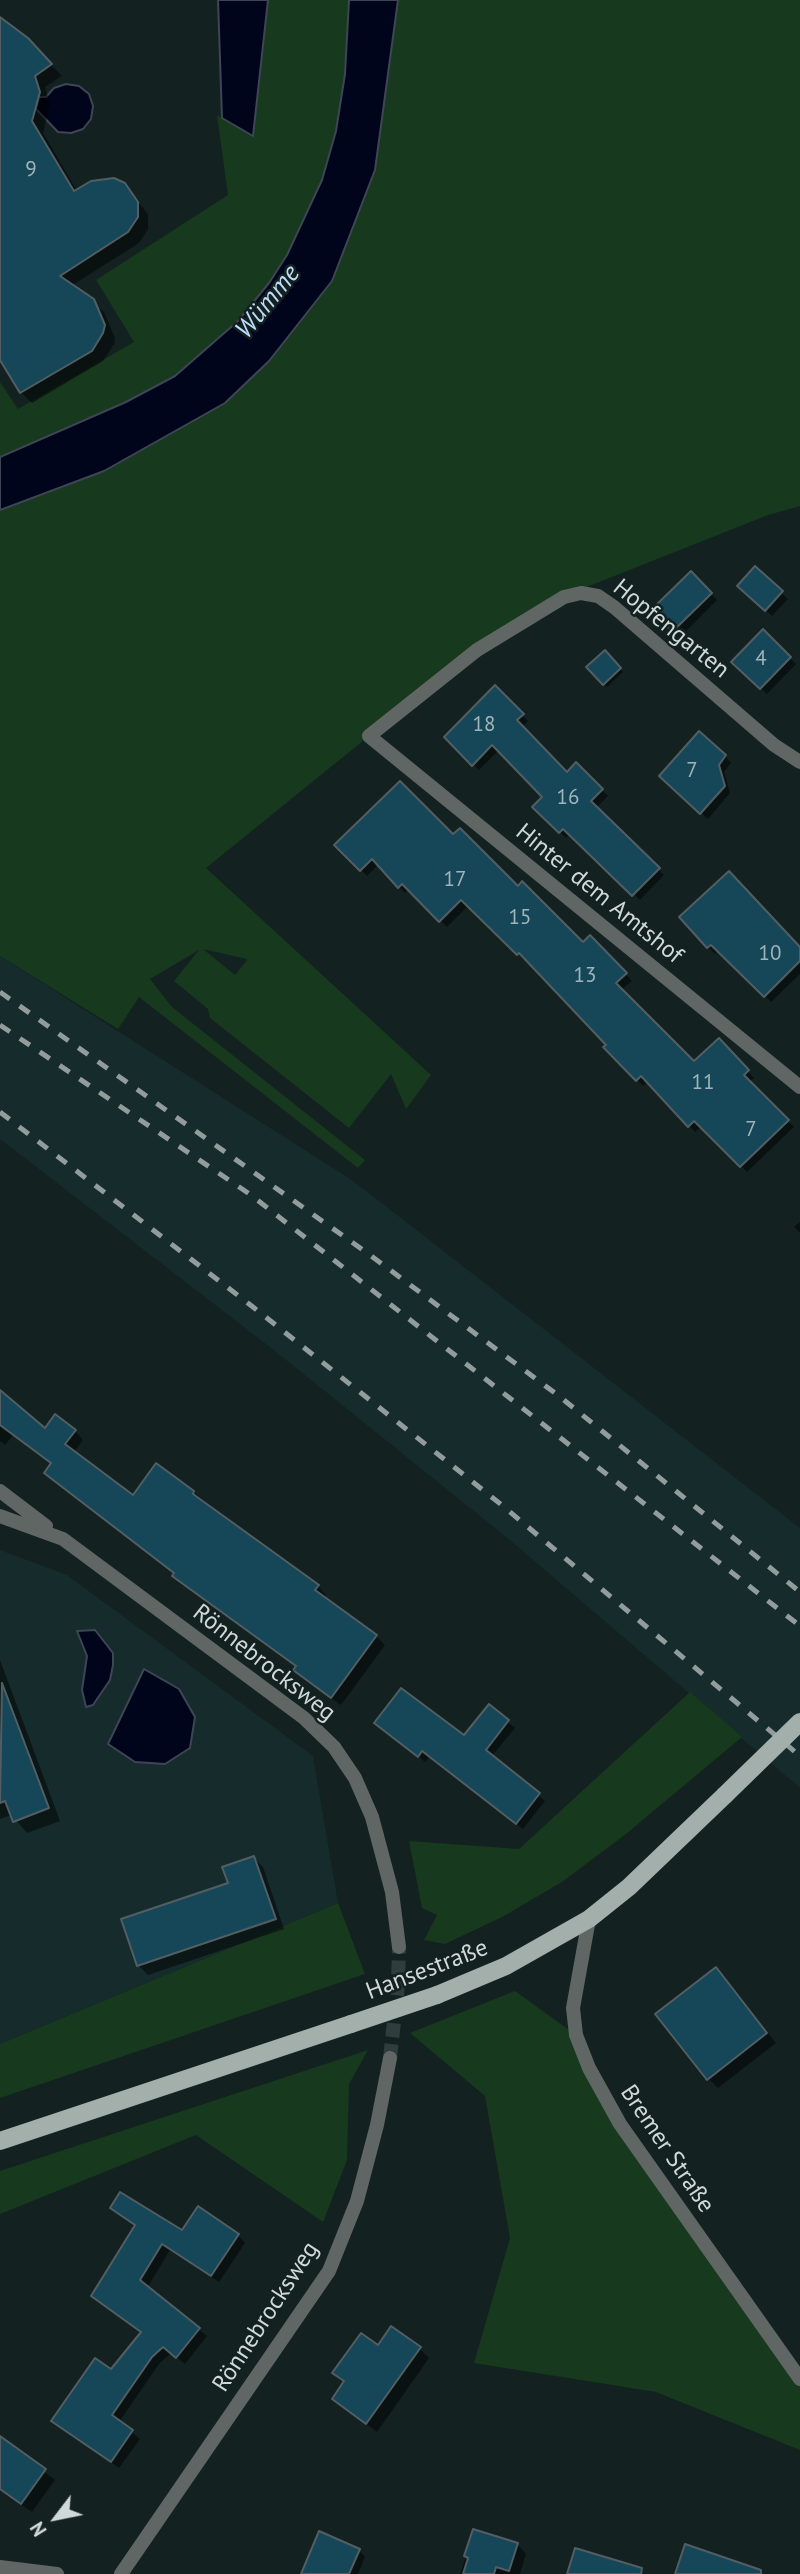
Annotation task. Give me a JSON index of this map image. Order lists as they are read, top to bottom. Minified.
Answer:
{"streets":{"main road":["Hansestraße"],"street":["Hopfengarten","Hinter dem Amtshof","Rönnebrocksweg","Bremer Straße"]},"crossings":[["Hopfengarten","Hinter dem Amtshof"],["Hansestraße","Bremer Straße"]],"water":["Wümme"],"house_numbers":["9","4","18","7","16","17","15","10","13","11","7"],"north":"bottom left"}
